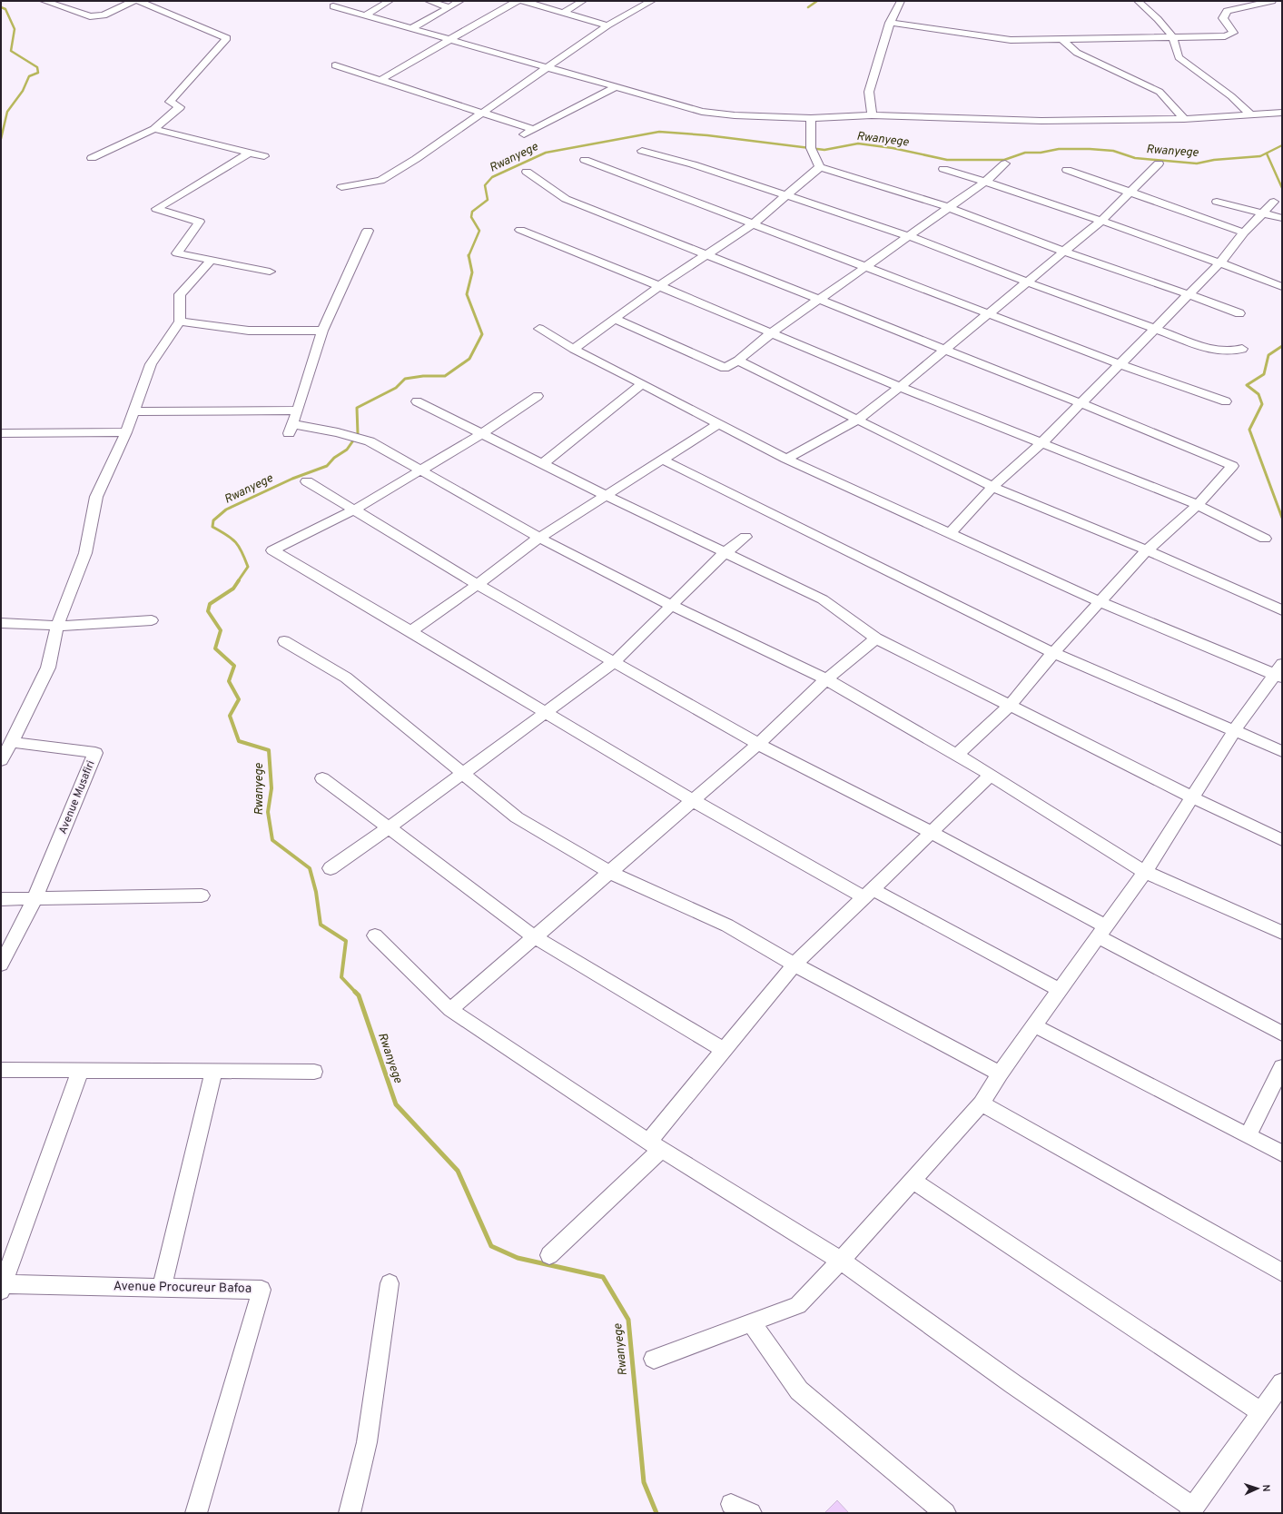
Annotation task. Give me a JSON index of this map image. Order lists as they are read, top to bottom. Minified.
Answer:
{"streets":{"street":["Avenue Musafiri","Avenue Procureur Bafoa"]},"water":["Rwanyege"],"north":"right"}
